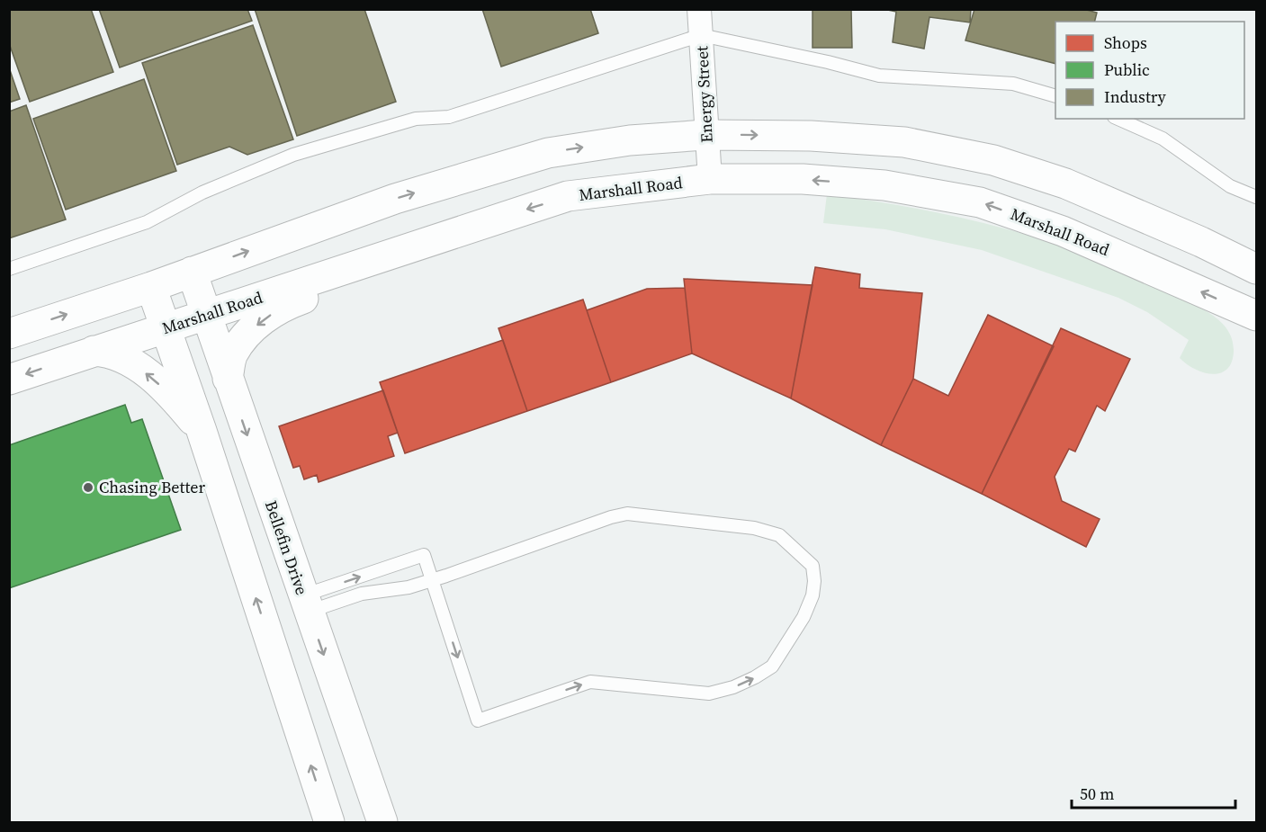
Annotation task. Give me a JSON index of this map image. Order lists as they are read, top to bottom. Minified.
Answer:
{"streets":{"main road":["Marshall Road","Bellefin Drive"],"street":["Energy Street"]},"crossings":[["Energy Street","Marshall Road"],["Marshall Road","Bellefin Drive"]],"places":["Chasing Better"],"legend":["Shops","Public","Industry"],"scale_bar":"50 m"}
